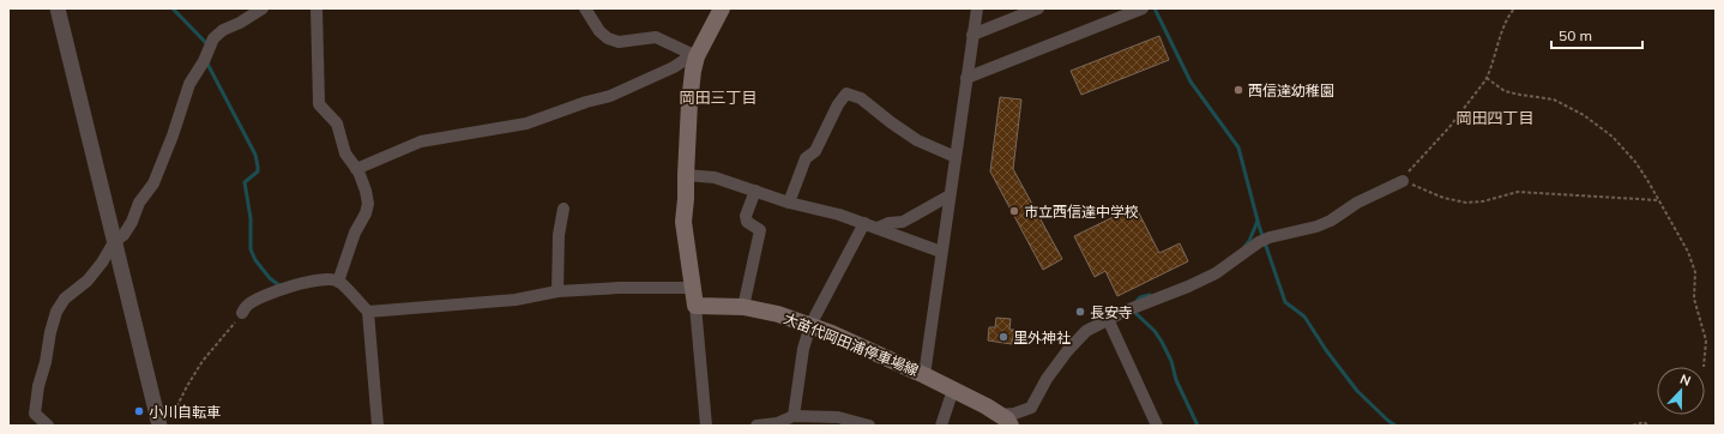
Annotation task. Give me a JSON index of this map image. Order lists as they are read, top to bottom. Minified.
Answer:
{"streets":{"main road":["大苗代岡田浦停車場線"]},"districts":["岡田三丁目","岡田四丁目"],"places":["西信達幼稚園","市立西信達中学校","長安寺","里外神社","小川自転車"],"scale_bar":"50 m","north":"top"}
